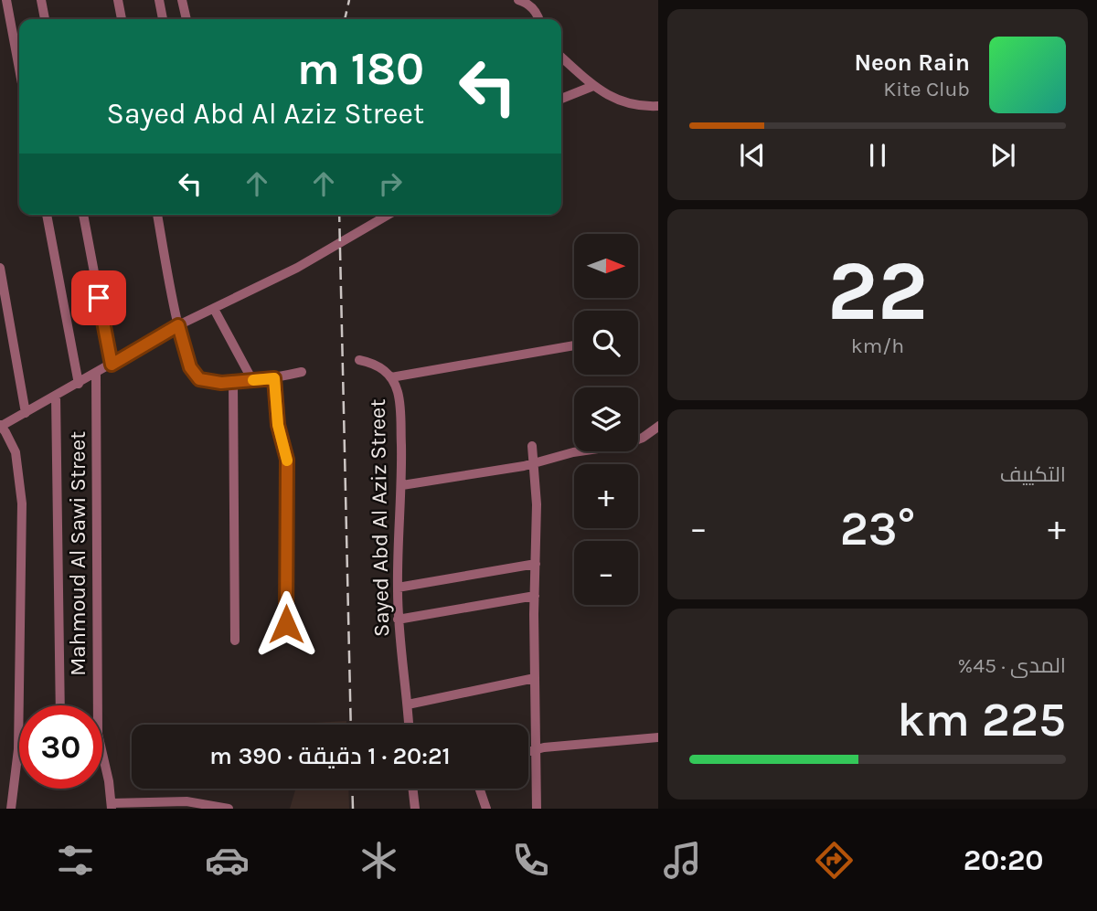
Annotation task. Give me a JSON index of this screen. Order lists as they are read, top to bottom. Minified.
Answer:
{"streets":{"street":["Sayed Abd Al Aziz Street","Mahmoud Al Sawi Street"]},"north":"right","page":{"turn":["180 m","Sayed Abd Al Aziz Street"],"song":["Neon Rain","Kite Club"],"tile":[["22","km/h"],"التكييف",["المدى · 45%","225 km"]],"map_buttons":["+","−"],"heat":["−","23°","+"],"limit":"30","trip":"20:21 · 1 دقيقة · 390 m","tabs":"20:20"}}
